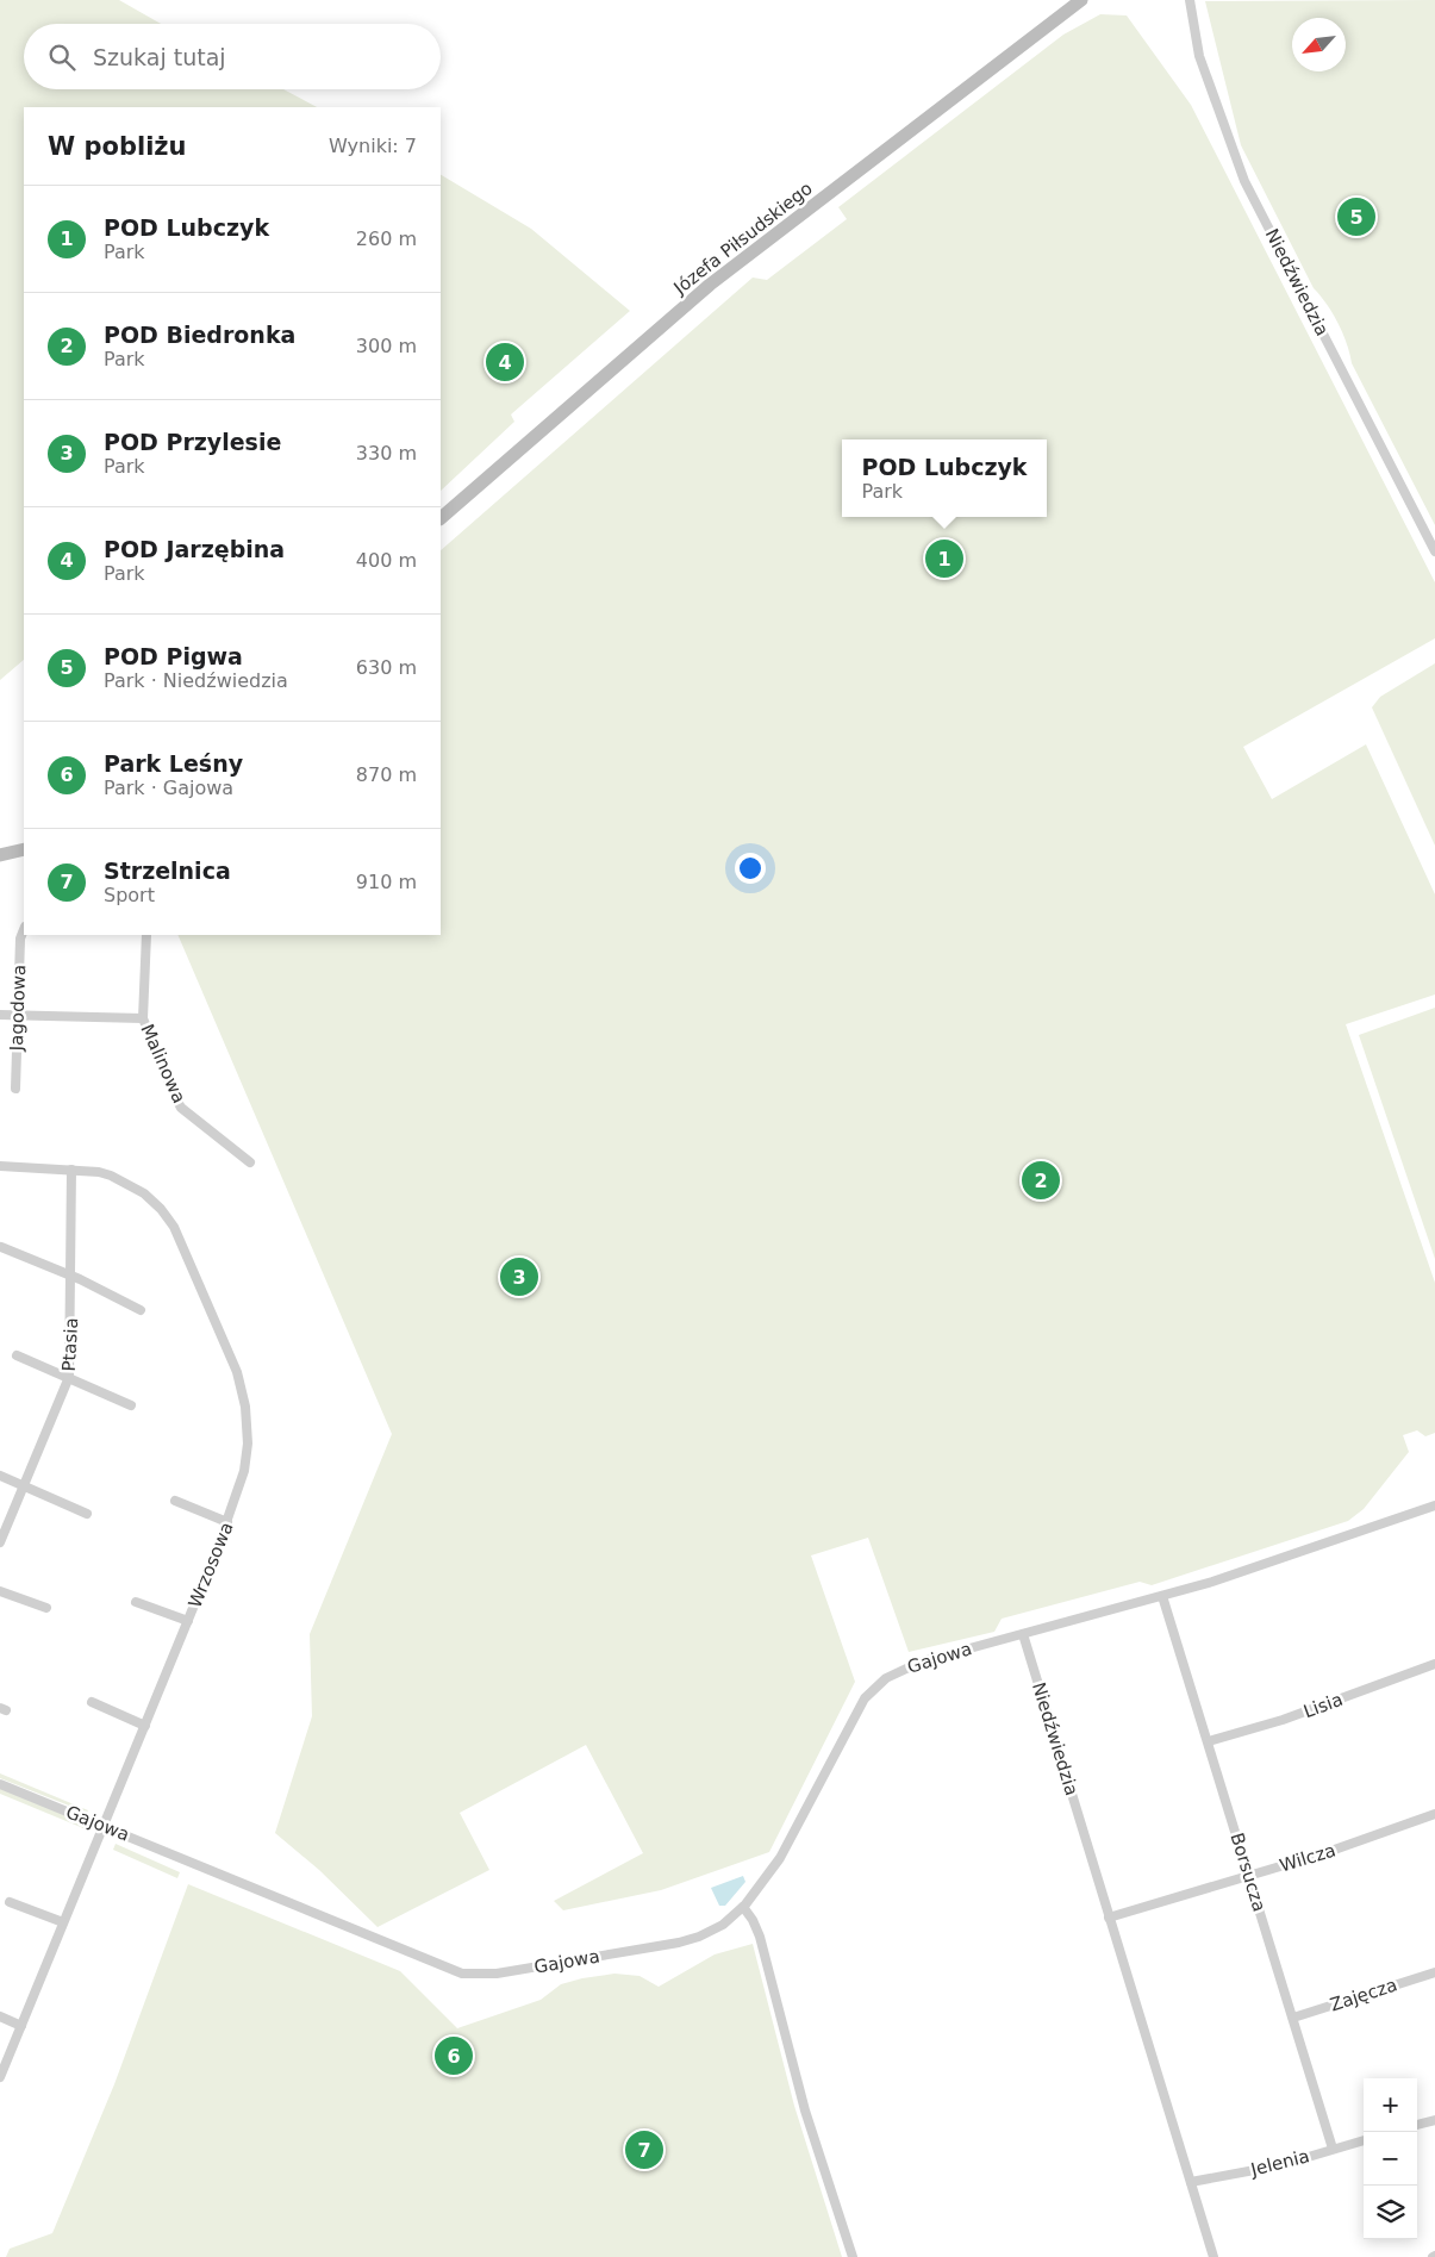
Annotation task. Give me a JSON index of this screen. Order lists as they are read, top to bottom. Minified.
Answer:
{"streets":{"street":["Józefa Piłsudskiego","Niedźwiedzia","Jagodowa","Malinowa","Ptasia","Wrzosowa","Gajowa","Lisia","Wilcza","Borsucza","Zajęcza","Jelenia"]},"crossings":[["Niedźwiedzia","Gajowa"],["Niedźwiedzia","Wilcza"],["Niedźwiedzia","Jelenia"],["Ptasia","Wrzosowa"],["Wrzosowa","Gajowa"],["Lisia","Borsucza"],["Wilcza","Borsucza"],["Borsucza","Zajęcza"],["Borsucza","Jelenia"]],"north":"bottom left","page":{"search":"Szukaj tutaj","heading":["W pobliżu","Wyniki: 7"],"list":[{"mark":"1","name":"POD Lubczyk","note":"Park","value":"260 m"},{"mark":"2","name":"POD Biedronka","note":"Park","value":"300 m"},{"mark":"3","name":"POD Przylesie","note":"Park","value":"330 m"},{"mark":"4","name":"POD Jarzębina","note":"Park","value":"400 m"},{"mark":"5","name":"POD Pigwa","note":"Park · Niedźwiedzia","value":"630 m"},{"mark":"6","name":"Park Leśny","note":"Park · Gajowa","value":"870 m"},{"mark":"7","name":"Strzelnica","note":"Sport","value":"910 m"}],"pins":["5","4","1","2","3","6","7"],"popup":["POD Lubczyk","Park"],"map_buttons":["+","−"]}}
